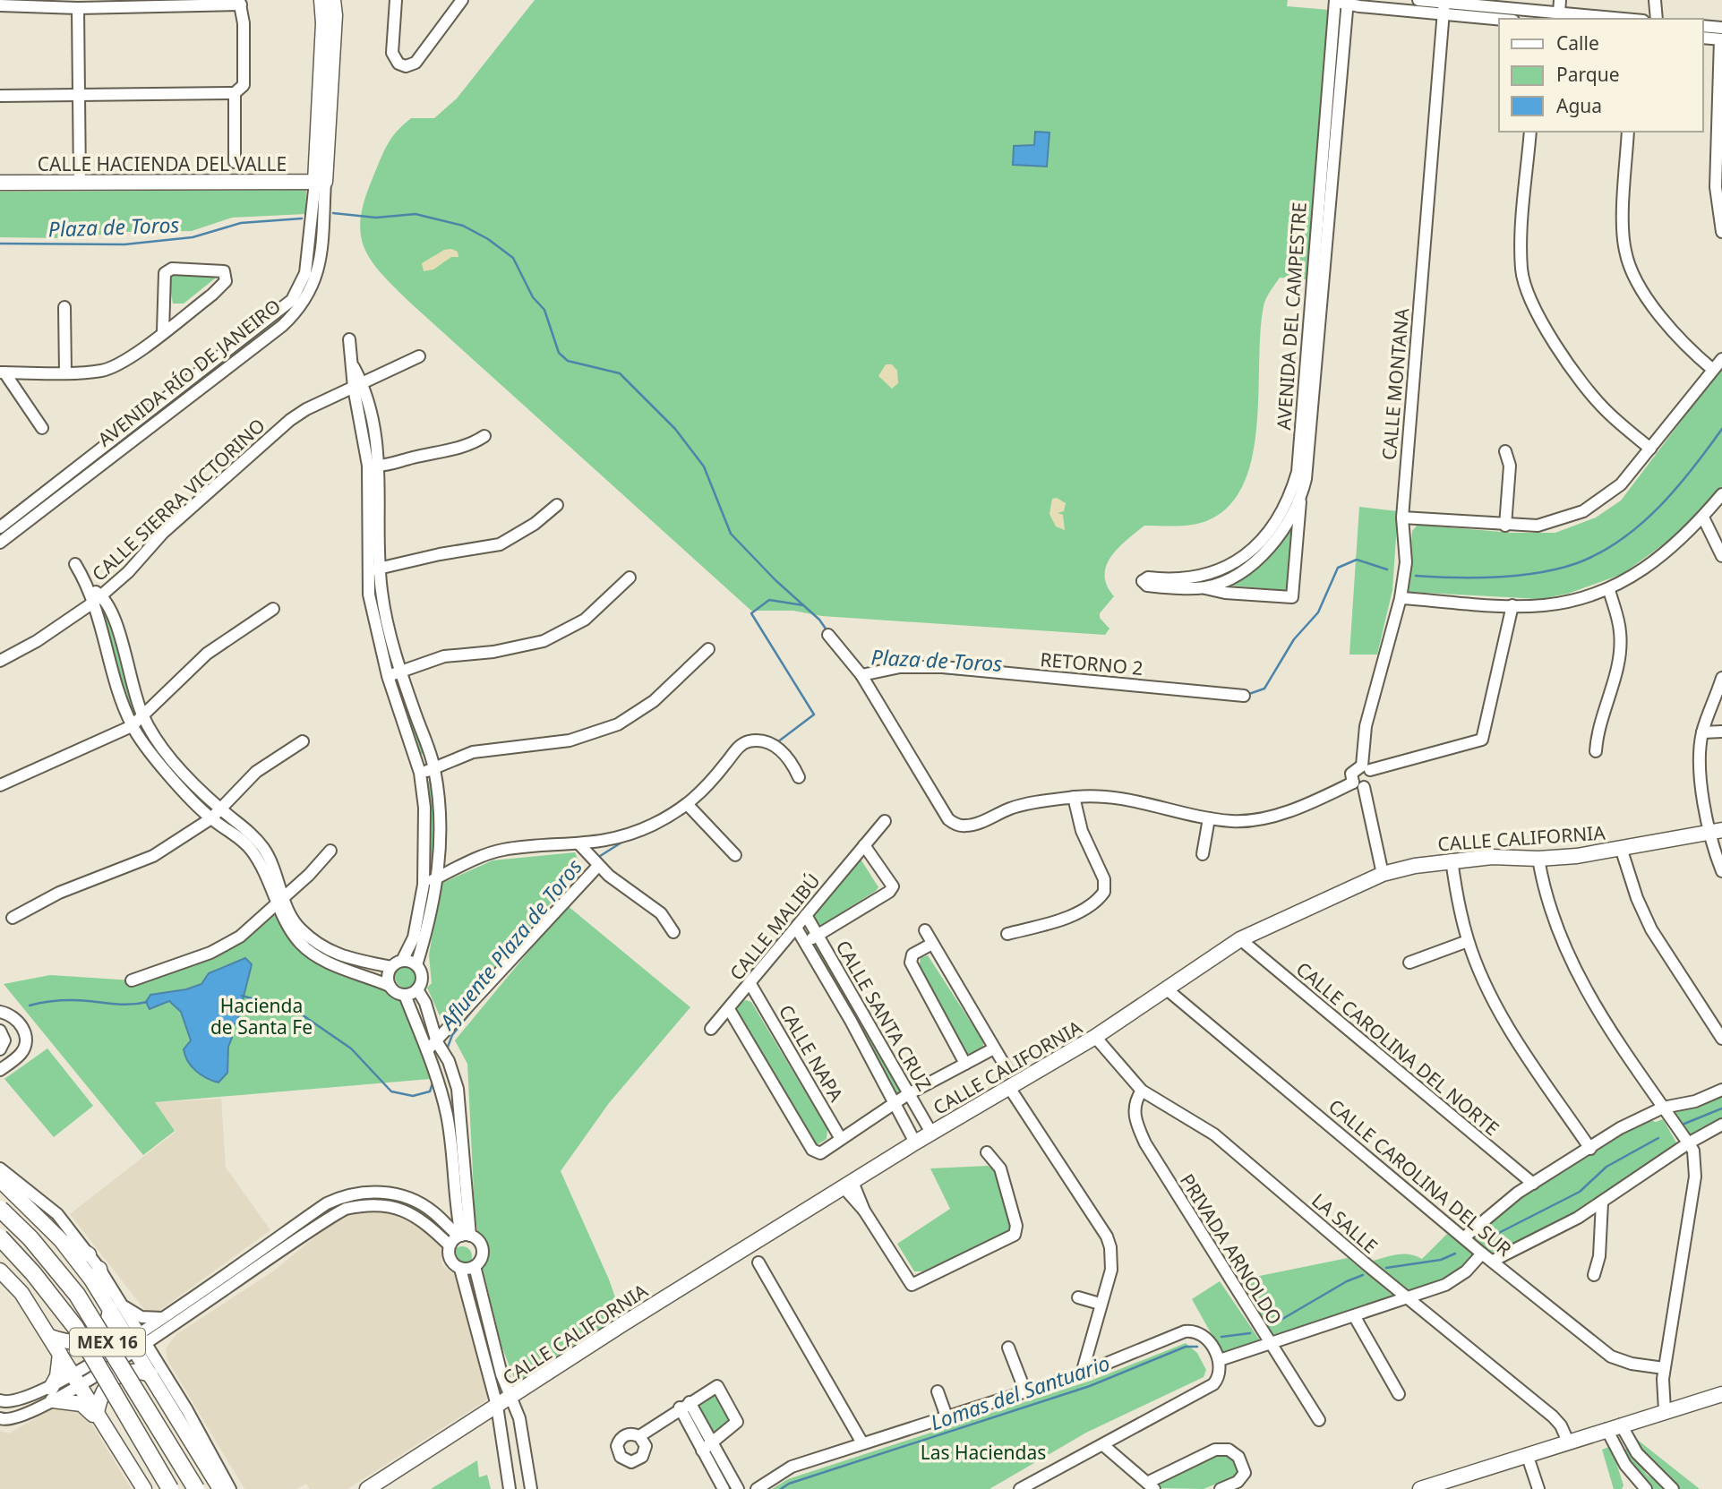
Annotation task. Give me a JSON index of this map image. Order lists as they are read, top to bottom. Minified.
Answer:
{"streets":{"highway":["MEX 16"],"main road":["CALLE HACIENDA DEL VALLE","AVENIDA RÍO DE JANEIRO","CALLE CALIFORNIA"],"street":["AVENIDA DEL CAMPESTRE","CALLE MONTANA","CALLE SIERRA VICTORINO","RETORNO 2","CALLE MALIBÚ","CALLE SANTA CRUZ","CALLE CAROLINA DEL NORTE","CALLE NAPA","CALLE CAROLINA DEL SUR","LA SALLE","PRIVADA ARNOLDO"]},"crossings":[["CALLE HACIENDA DEL VALLE","AVENIDA RÍO DE JANEIRO"],["CALLE CALIFORNIA","CALLE SANTA CRUZ"],["CALLE CALIFORNIA","CALLE CAROLINA DEL NORTE"],["CALLE CALIFORNIA","CALLE CAROLINA DEL SUR"],["CALLE CALIFORNIA","LA SALLE"],["CALLE MALIBÚ","CALLE SANTA CRUZ"],["CALLE MALIBÚ","CALLE NAPA"],["LA SALLE","PRIVADA ARNOLDO"]],"water":["Plaza de Toros","Afluente Plaza de Toros","Lomas del Santuario"],"parks":["Hacienda de Santa Fe","Las Haciendas"],"legend":["Calle","Parque","Agua"]}
